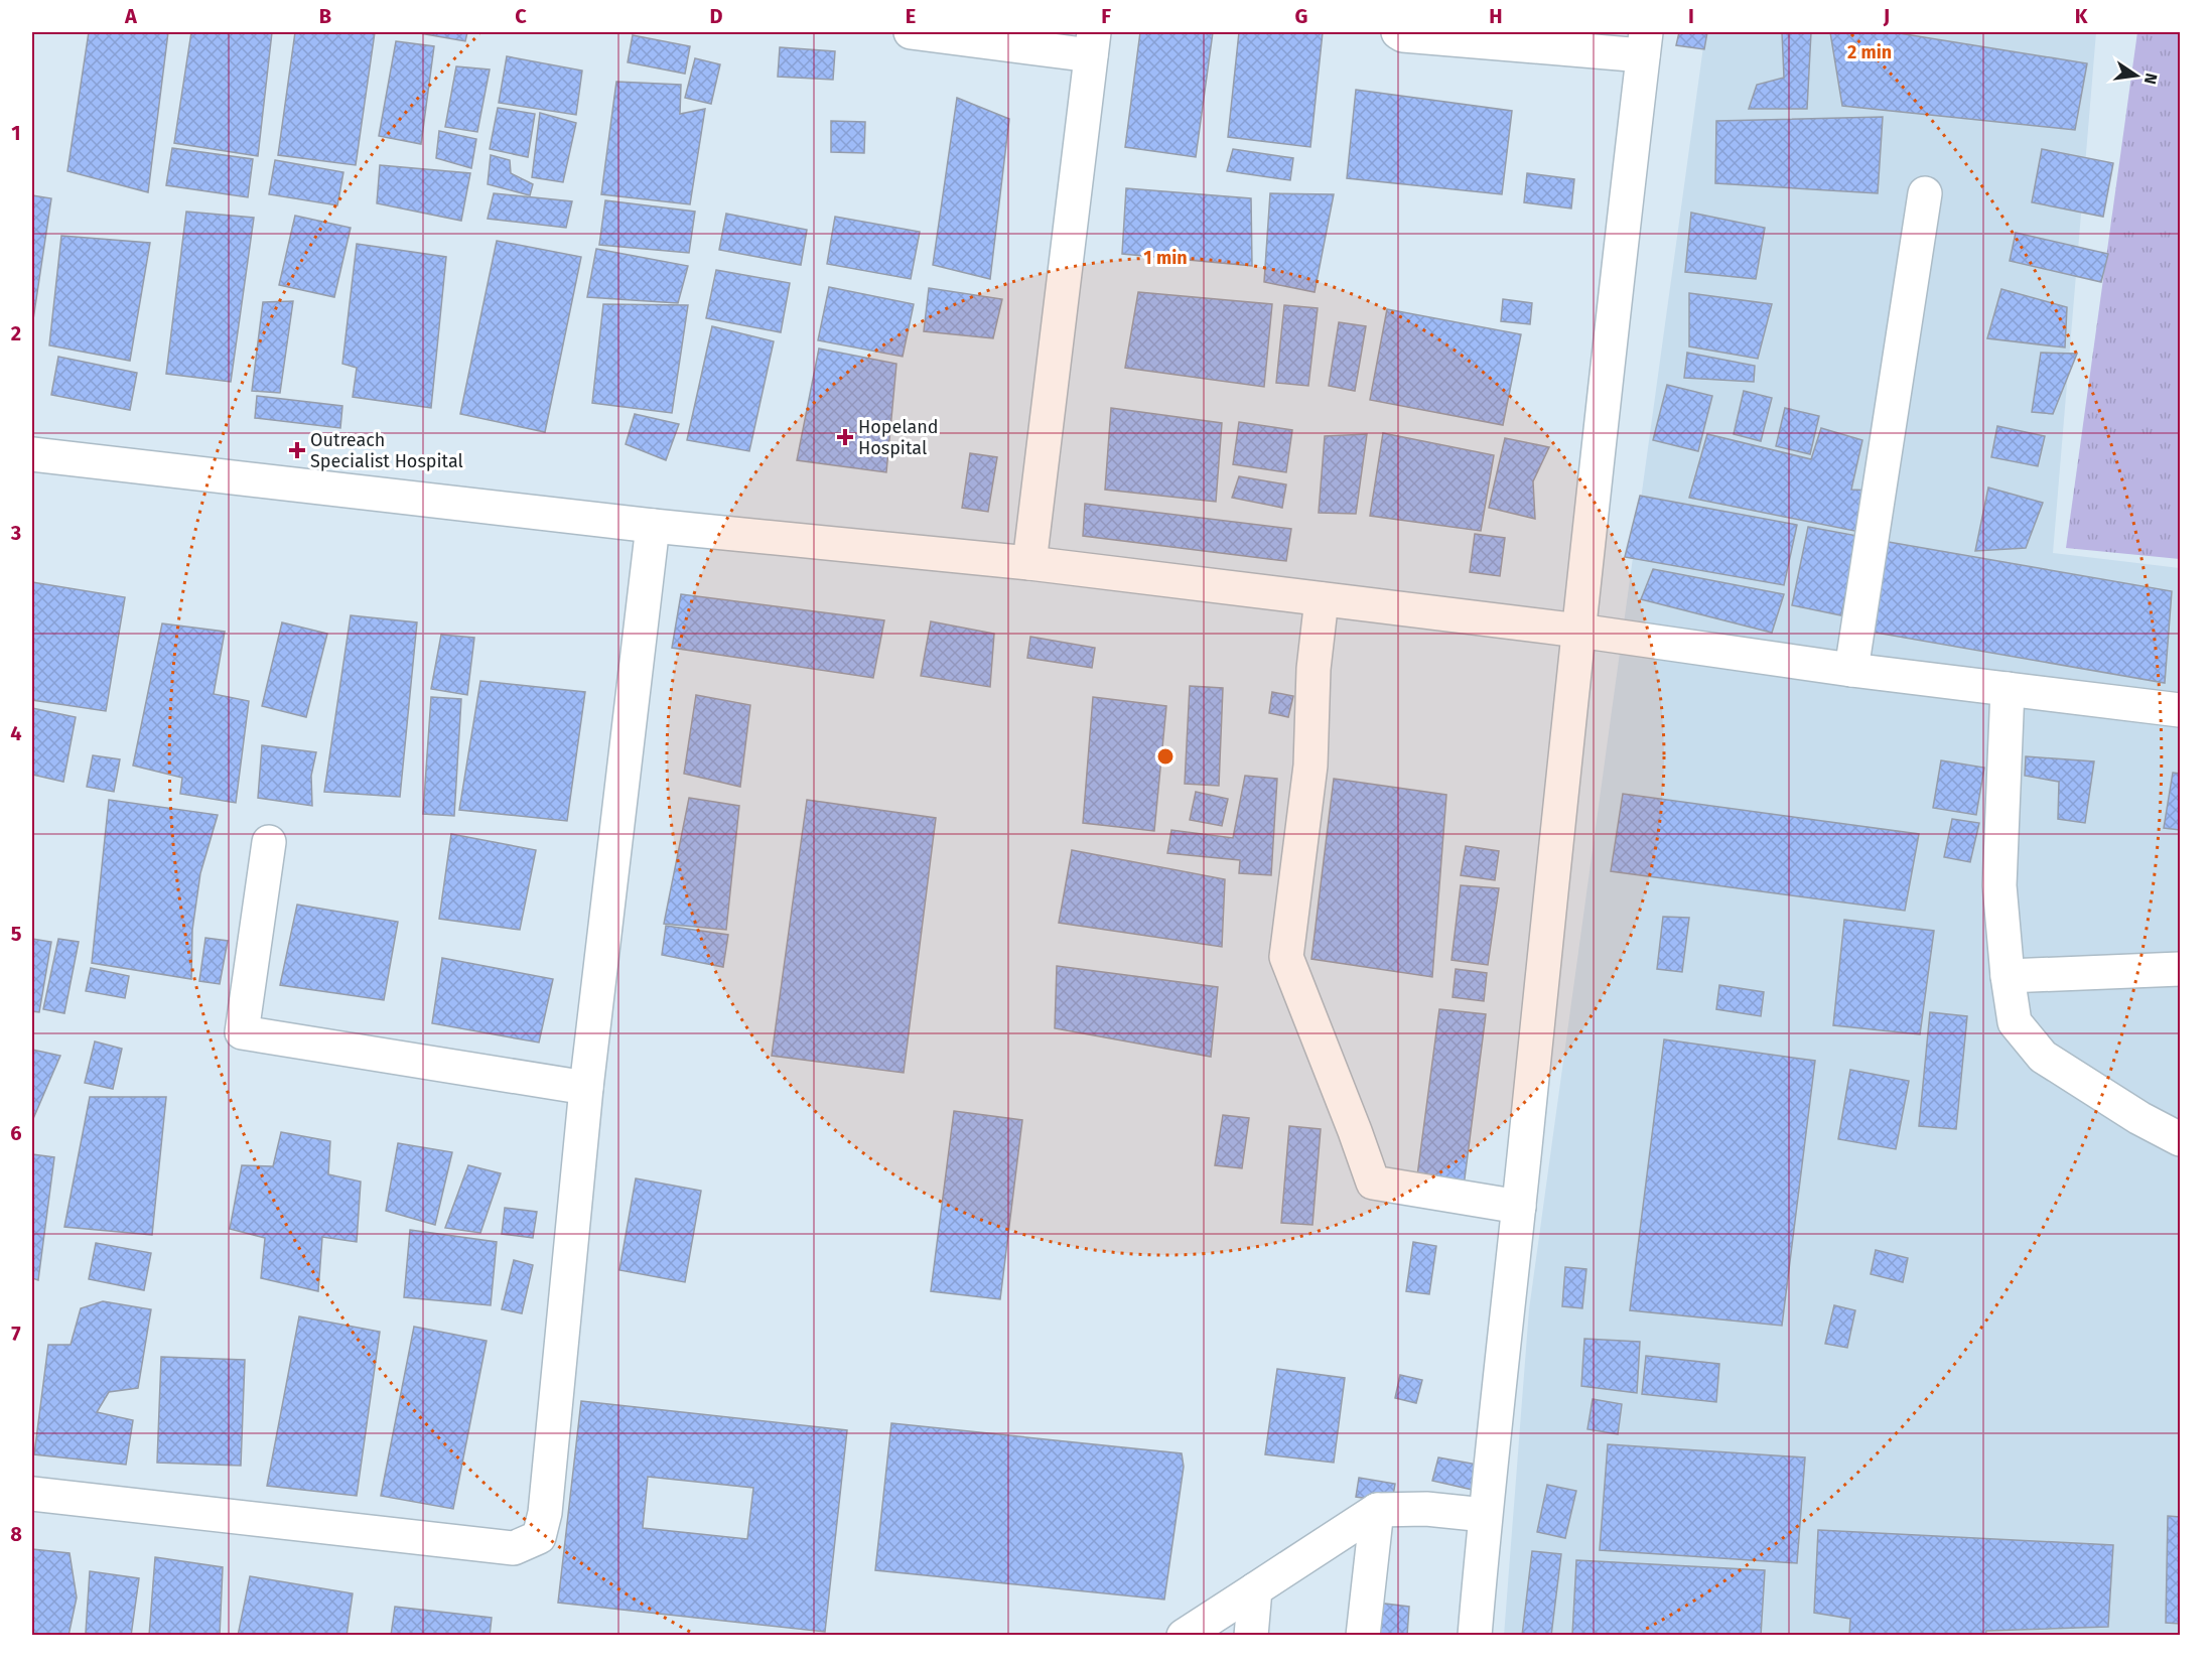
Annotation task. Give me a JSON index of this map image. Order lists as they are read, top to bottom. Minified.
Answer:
{"places":{"health":["Hopeland Hospital","Outreach Specialist Hospital"]},"north":"right","grid":{"columns":["A","B","C","D","E","F","G","H","I","J","K"],"rows":["1","2","3","4","5","6","7","8"]},"rings":["2 min","1 min"]}
